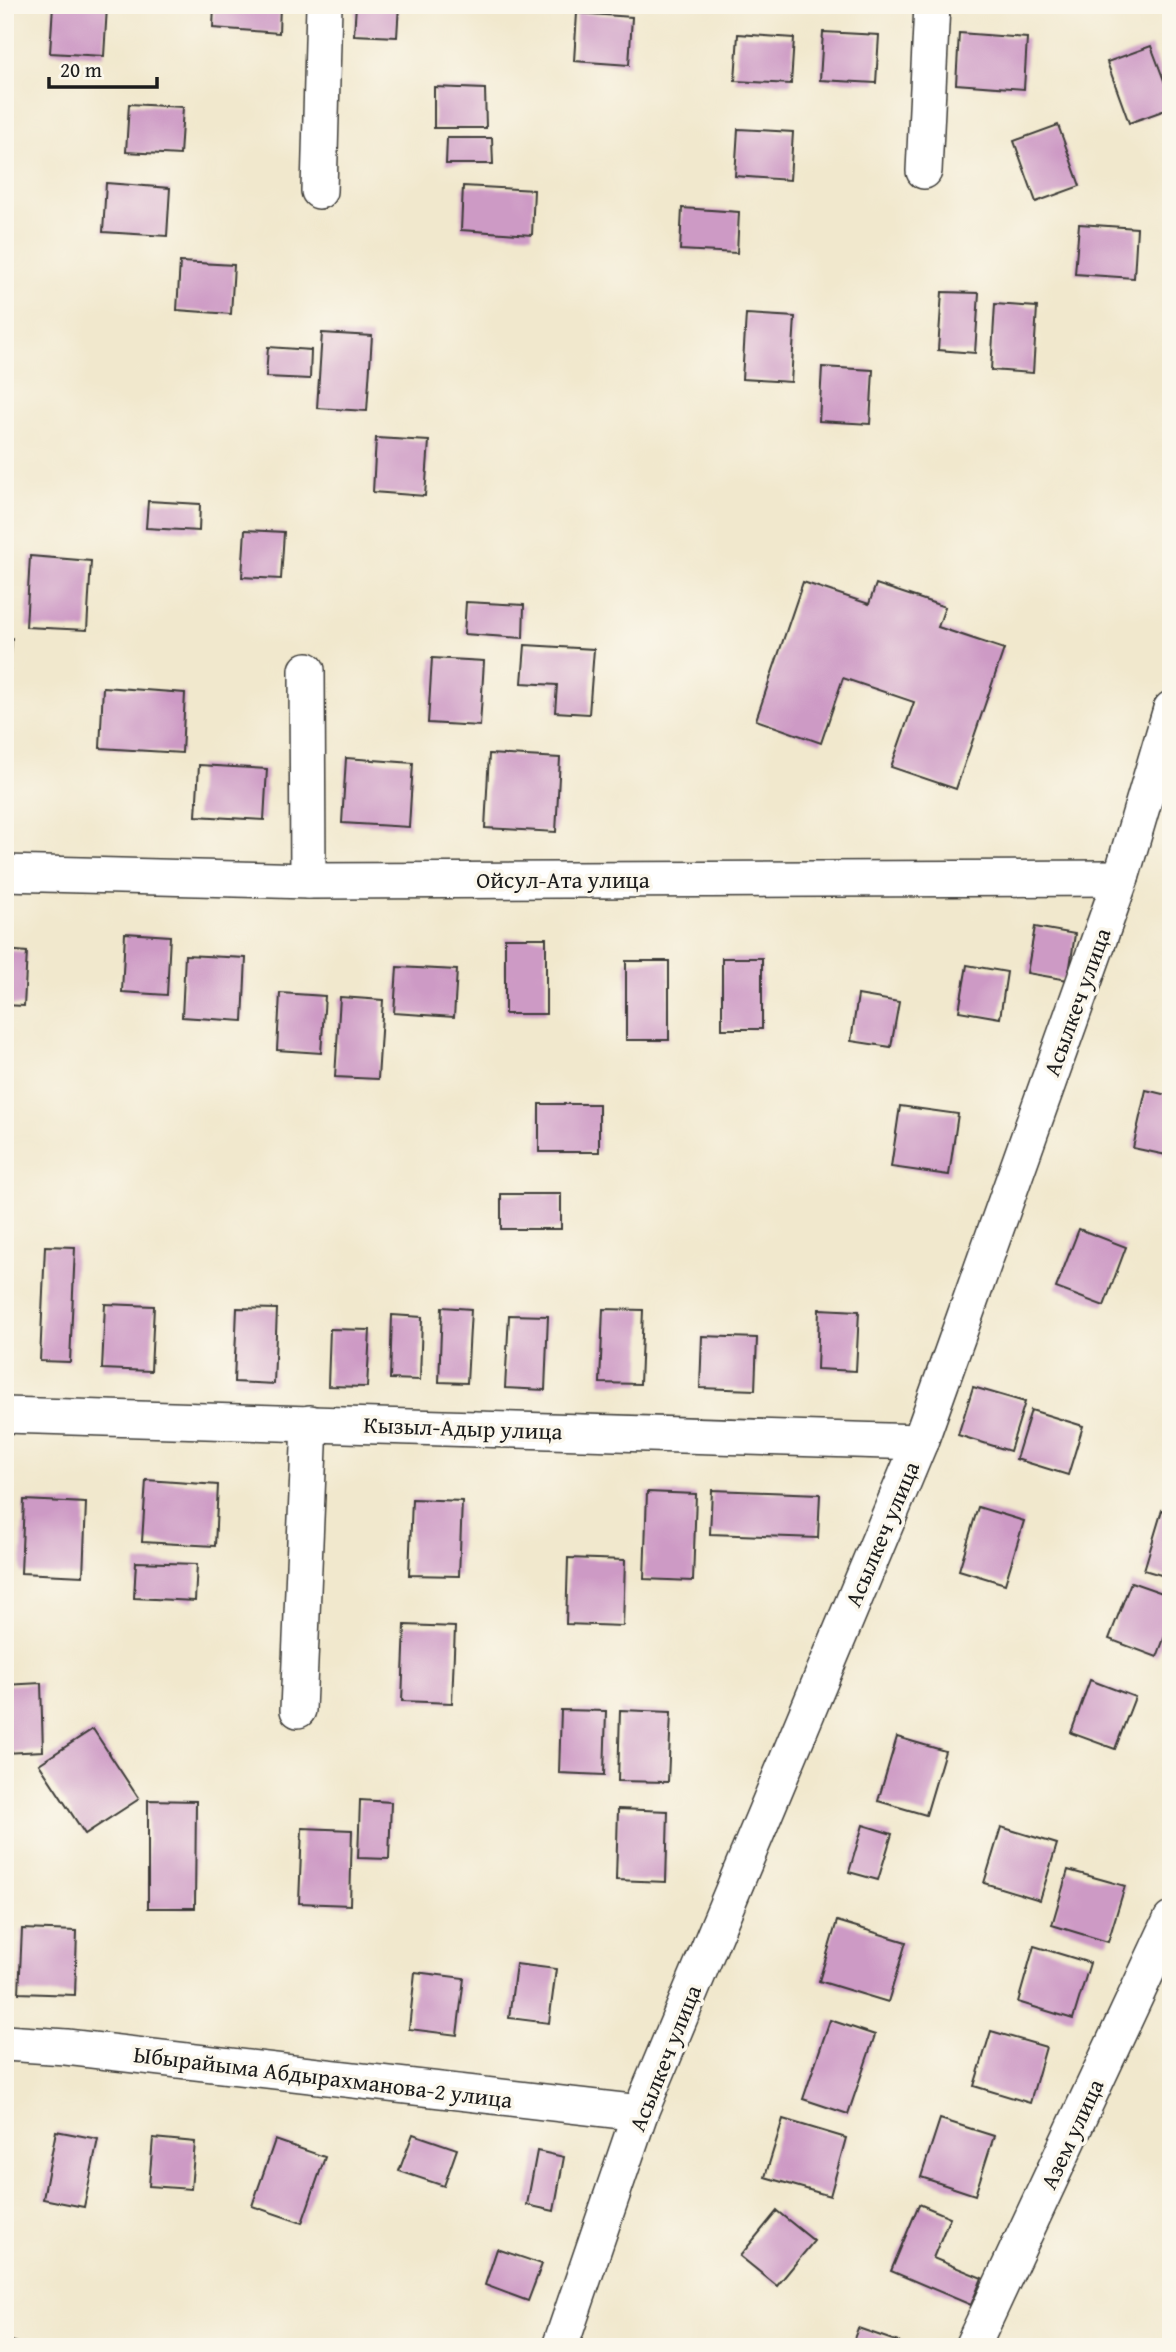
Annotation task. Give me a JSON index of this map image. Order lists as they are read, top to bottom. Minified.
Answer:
{"streets":{"street":["Ойсул-Ата улица","Асылкеч улица","Кызыл-Адыр улица","Ыбырайыма Абдырахманова-2 улица","Азем улица"]},"crossings":[["Ойсул-Ата улица","Асылкеч улица"],["Асылкеч улица","Кызыл-Адыр улица"],["Асылкеч улица","Ыбырайыма Абдырахманова-2 улица"]],"scale_bar":"20 m"}
